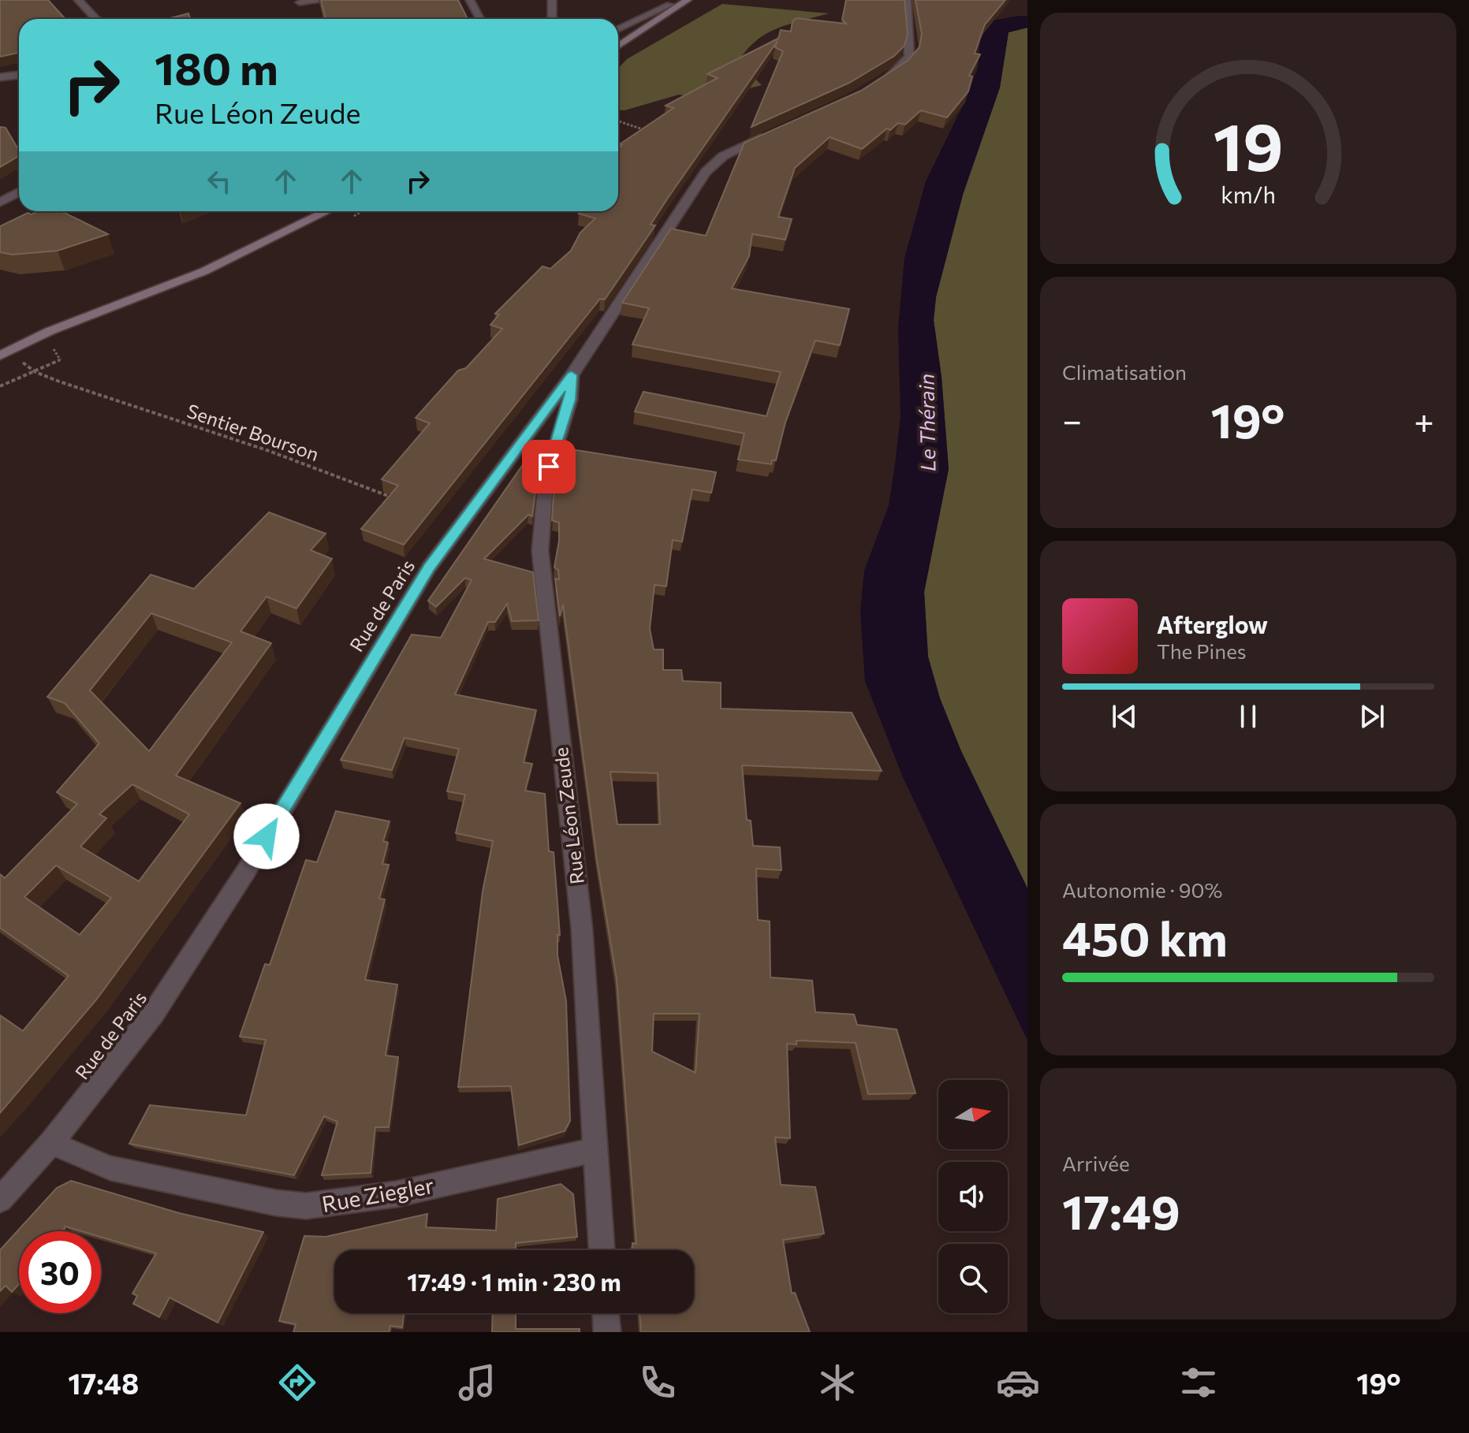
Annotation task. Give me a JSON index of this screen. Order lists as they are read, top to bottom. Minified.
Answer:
{"streets":{"street":["Rue de Paris","Rue Léon Zeude","Rue Ziegler"],"path":["Sentier Bourson"]},"crossings":[["Rue de Paris","Rue Léon Zeude"],["Rue de Paris","Rue Ziegler"],["Rue Léon Zeude","Rue Ziegler"]],"water":["Le Thérain"],"north":"right","page":{"turn":["180 m","Rue Léon Zeude"],"tile":["Climatisation",["Autonomie · 90%","450 km"],["Arrivée","17:49"]],"heat":["−","19°","+"],"song":["Afterglow","The Pines"],"limit":"30","trip":"17:49 · 1 min · 230 m","tabs":["17:48","19°"],"gauge":["19","km/h"]}}
